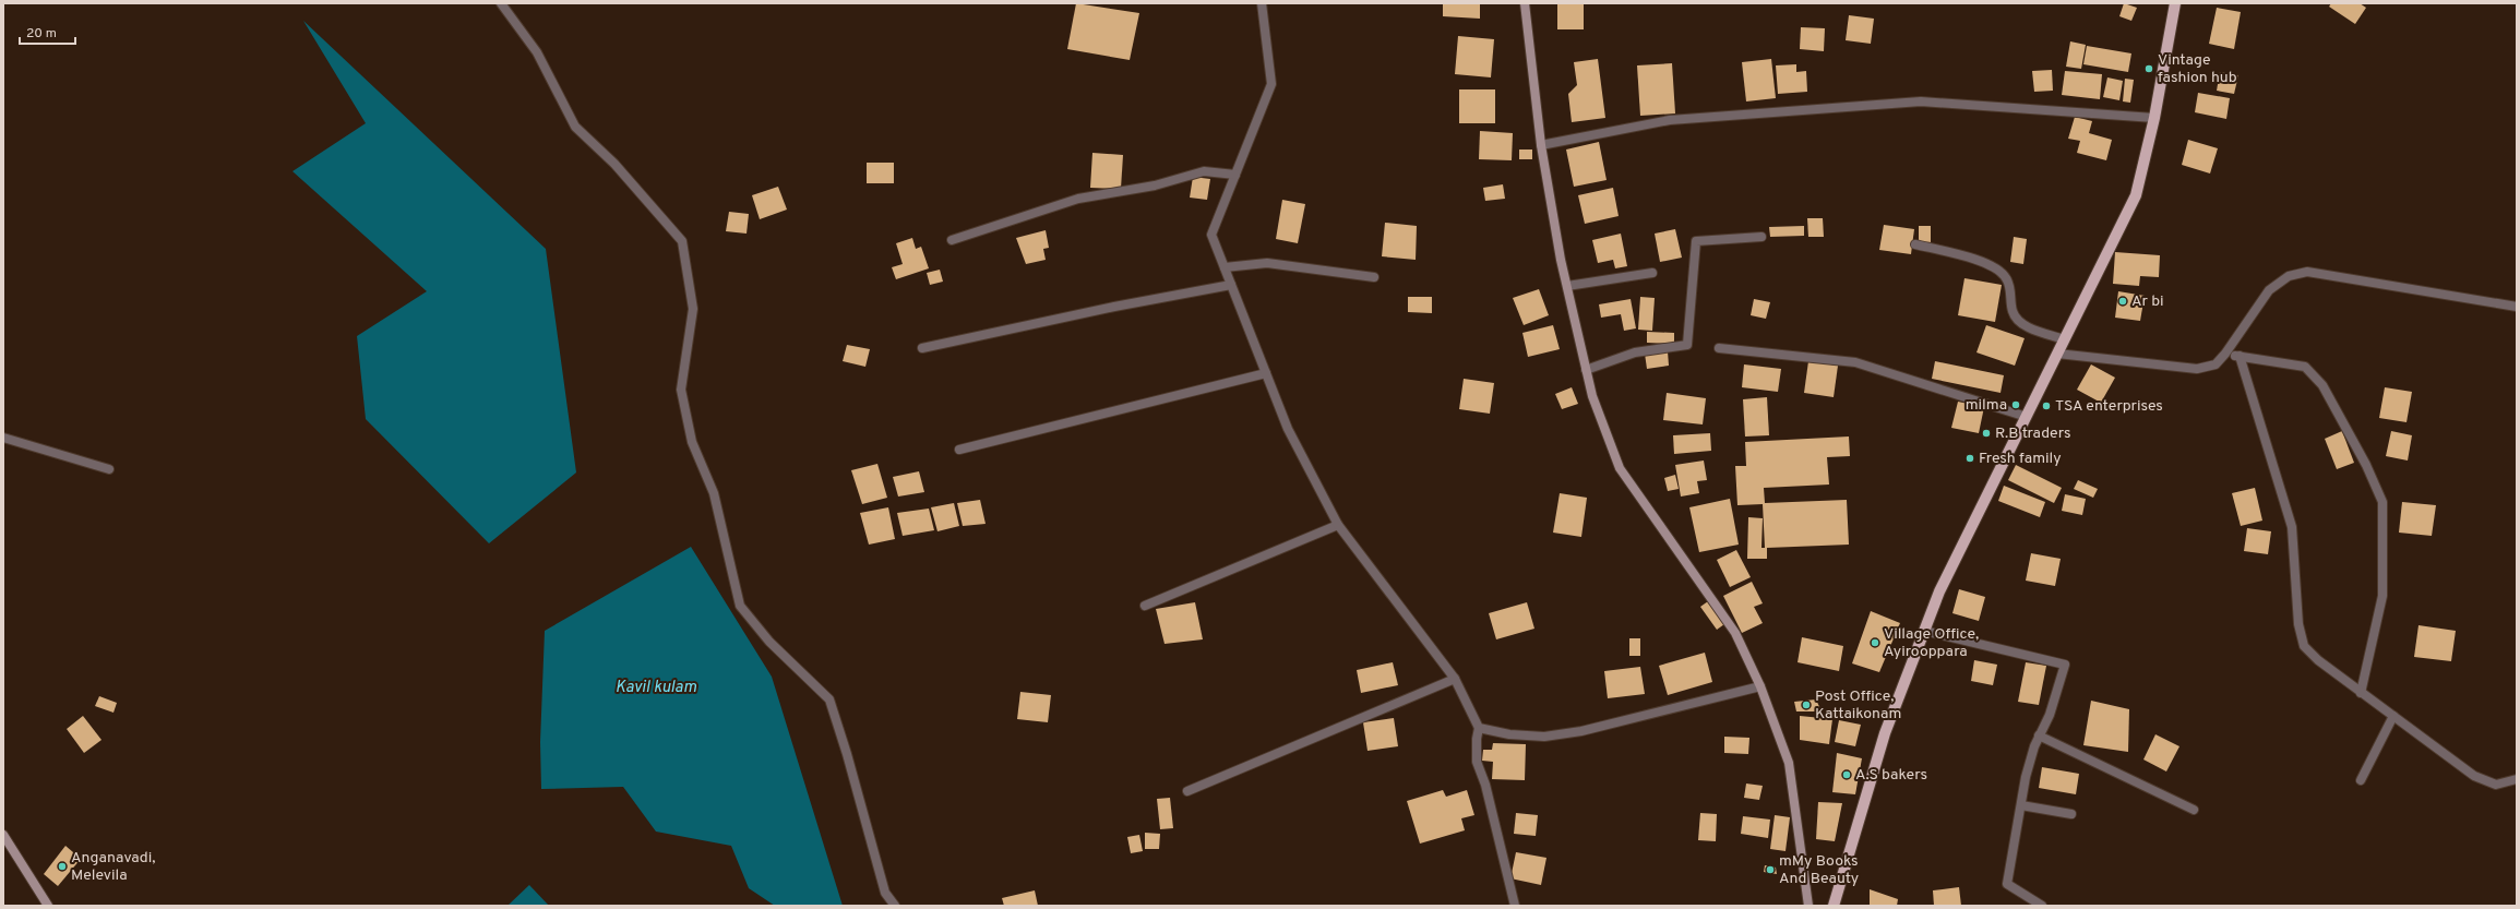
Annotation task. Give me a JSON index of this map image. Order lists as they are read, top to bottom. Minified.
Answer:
{"water":["Kavil kulam"],"places":["Vintage fashion hub","Ar bi","milma","TSA enterprises","R.B traders","Fresh family","Village Office, Ayirooppara","Post Office, Kattaikonam","A.S bakers","Anganavadi, Melevila","mMy Books And Beauty"],"scale_bar":"20 m"}
